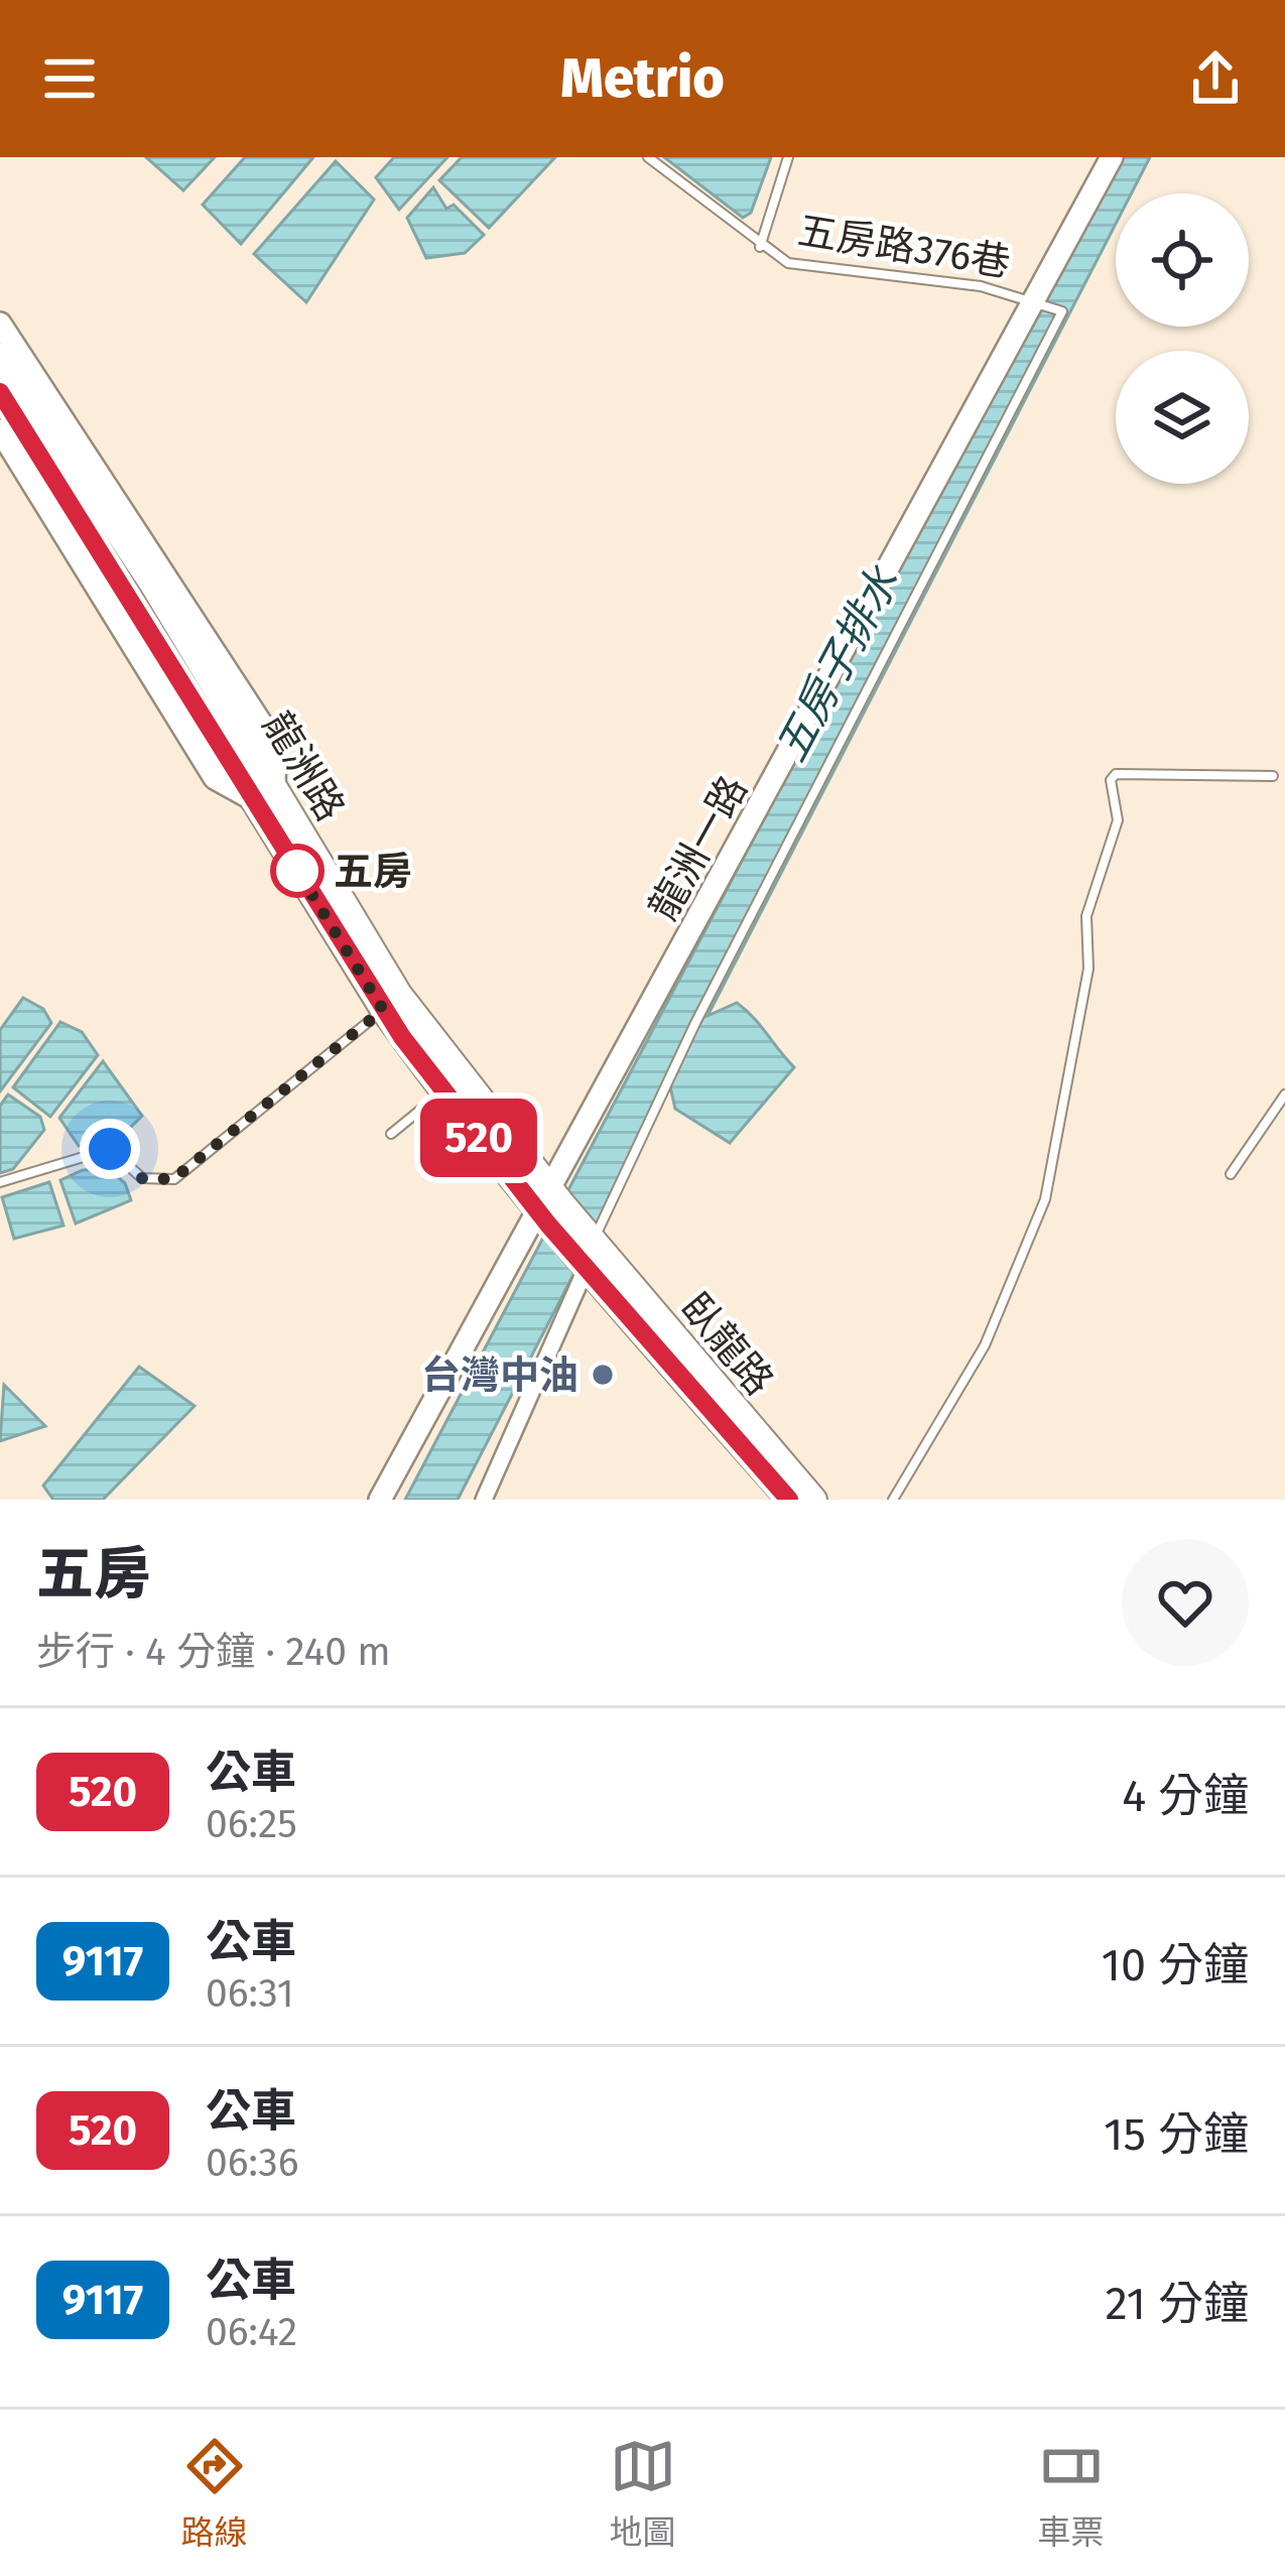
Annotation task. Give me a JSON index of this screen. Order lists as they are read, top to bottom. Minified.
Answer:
{"streets":{"main road":["龍洲路","臥龍路"],"street":["龍洲一路"],"lane":["五房路376巷"]},"crossings":[["五房路376巷","龍洲一路"],["五房路376巷","臥龍路"],["龍洲路","龍洲一路"],["龍洲路","臥龍路"],["龍洲一路","臥龍路"]],"water":["五房子排水"],"places":["五房","台灣中油"],"lines":["bus line 520"],"page":{"header":"Metrio","on_map":"520","heading":["五房","步行 · 4 分鐘 · 240 m"],"list":[{"mark":"520","name":"公車","note":"06:25","value":"4 分鐘"},{"mark":"9117","name":"公車","note":"06:31","value":"10 分鐘"},{"mark":"520","name":"公車","note":"06:36","value":"15 分鐘"},{"mark":"9117","name":"公車","note":"06:42","value":"21 分鐘"}],"tabs":["路線","地圖","車票"]}}
